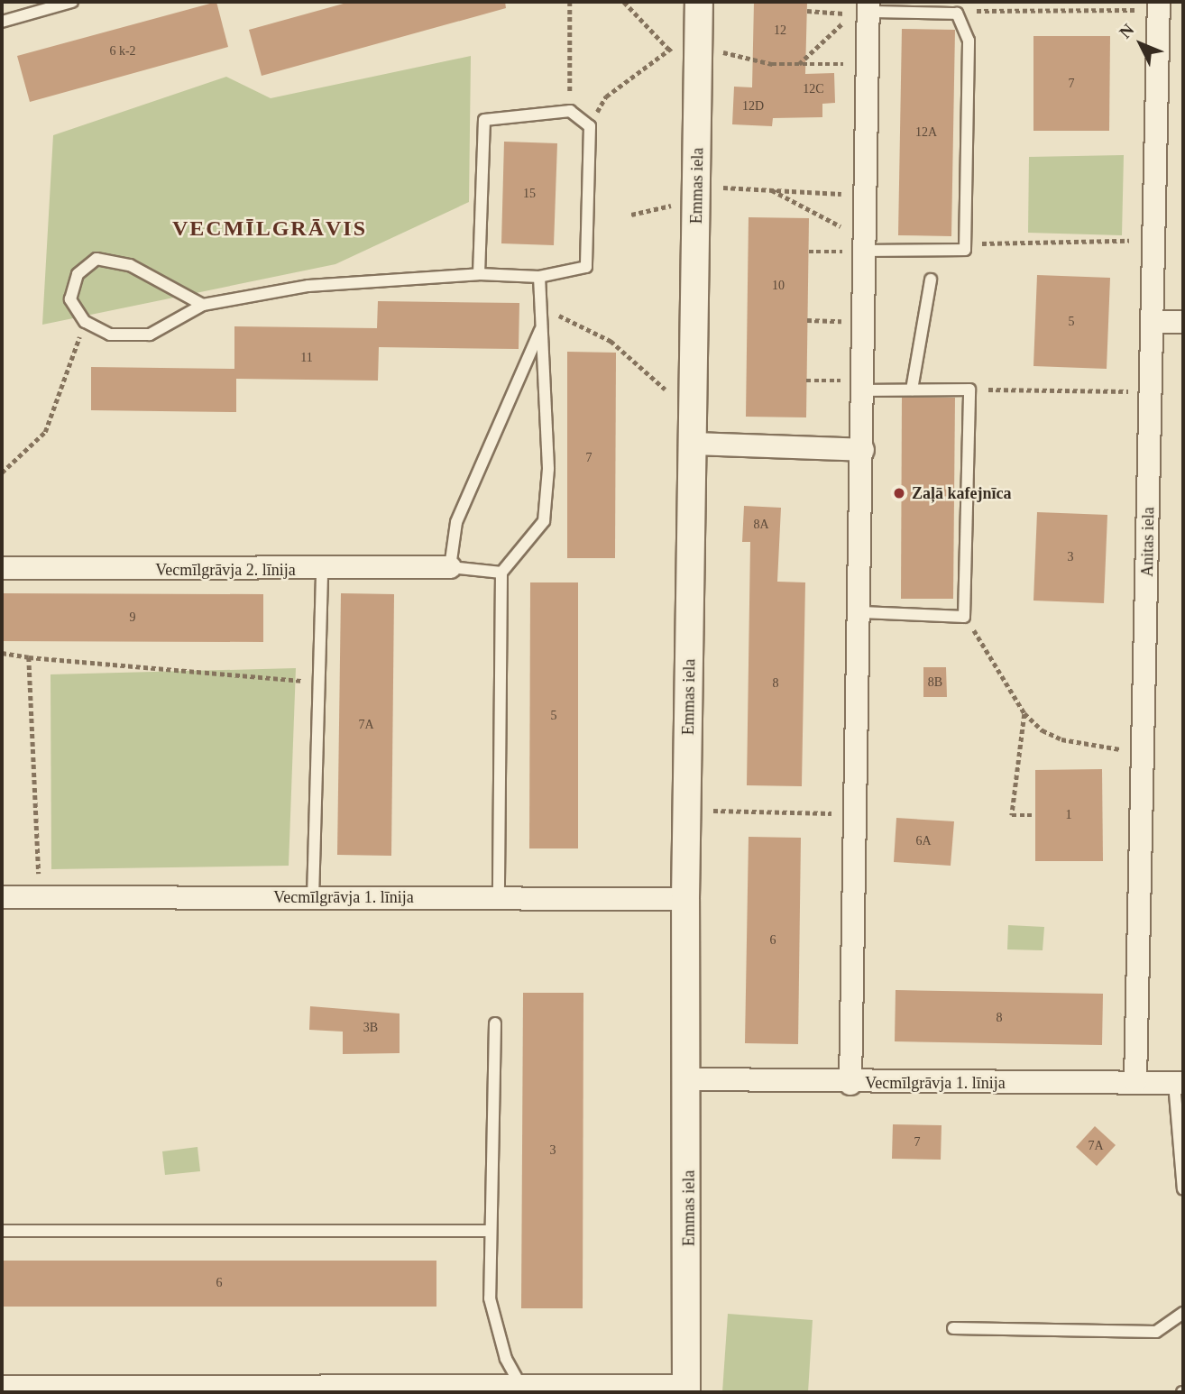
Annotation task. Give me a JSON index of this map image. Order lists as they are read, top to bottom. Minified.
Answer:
{"streets":{"street":["Emmas iela","Anitas iela","Vecmīlgrāvja 2. līnija","Vecmīlgrāvja 1. līnija"]},"crossings":[["Emmas iela","Vecmīlgrāvja 1. līnija"],["Anitas iela","Vecmīlgrāvja 1. līnija"]],"districts":["VECMĪLGRĀVIS"],"places":["Zaļā kafejnīca"],"house_numbers":["12","6 k-2","7","12C","12D","12A","15","10","5","11","7","8A","3","9","8B","8","5","7A","1","6A","6","8","3B","7","7A","3","6"],"north":"top left"}
